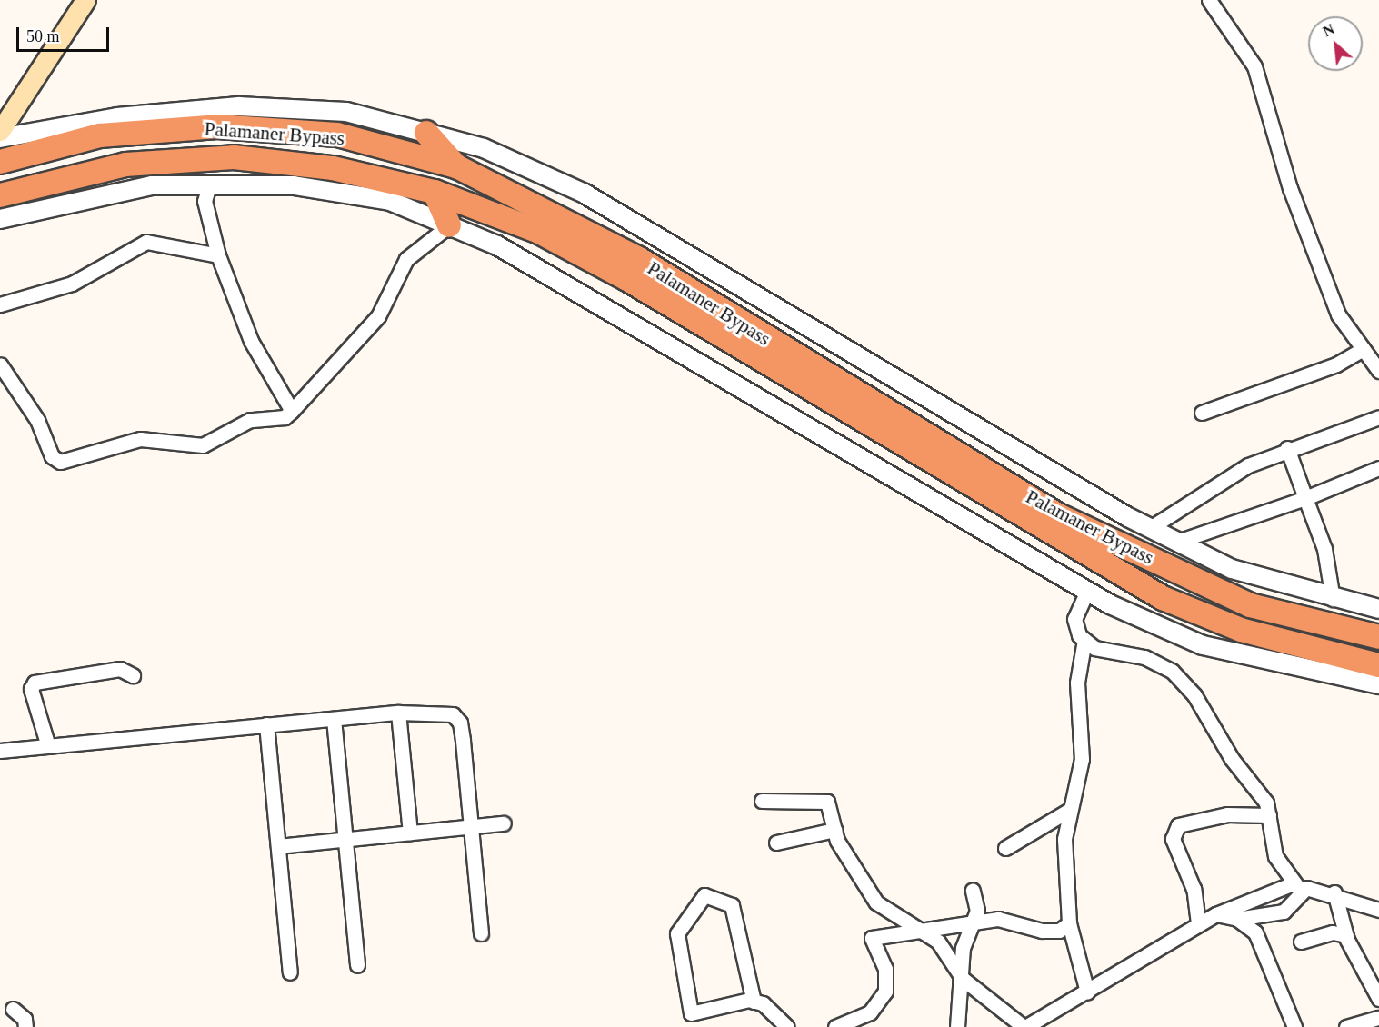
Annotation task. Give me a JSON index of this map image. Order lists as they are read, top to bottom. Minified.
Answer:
{"streets":{"highway":["Palamaner Bypass"]},"scale_bar":"50 m","north":"top left"}
